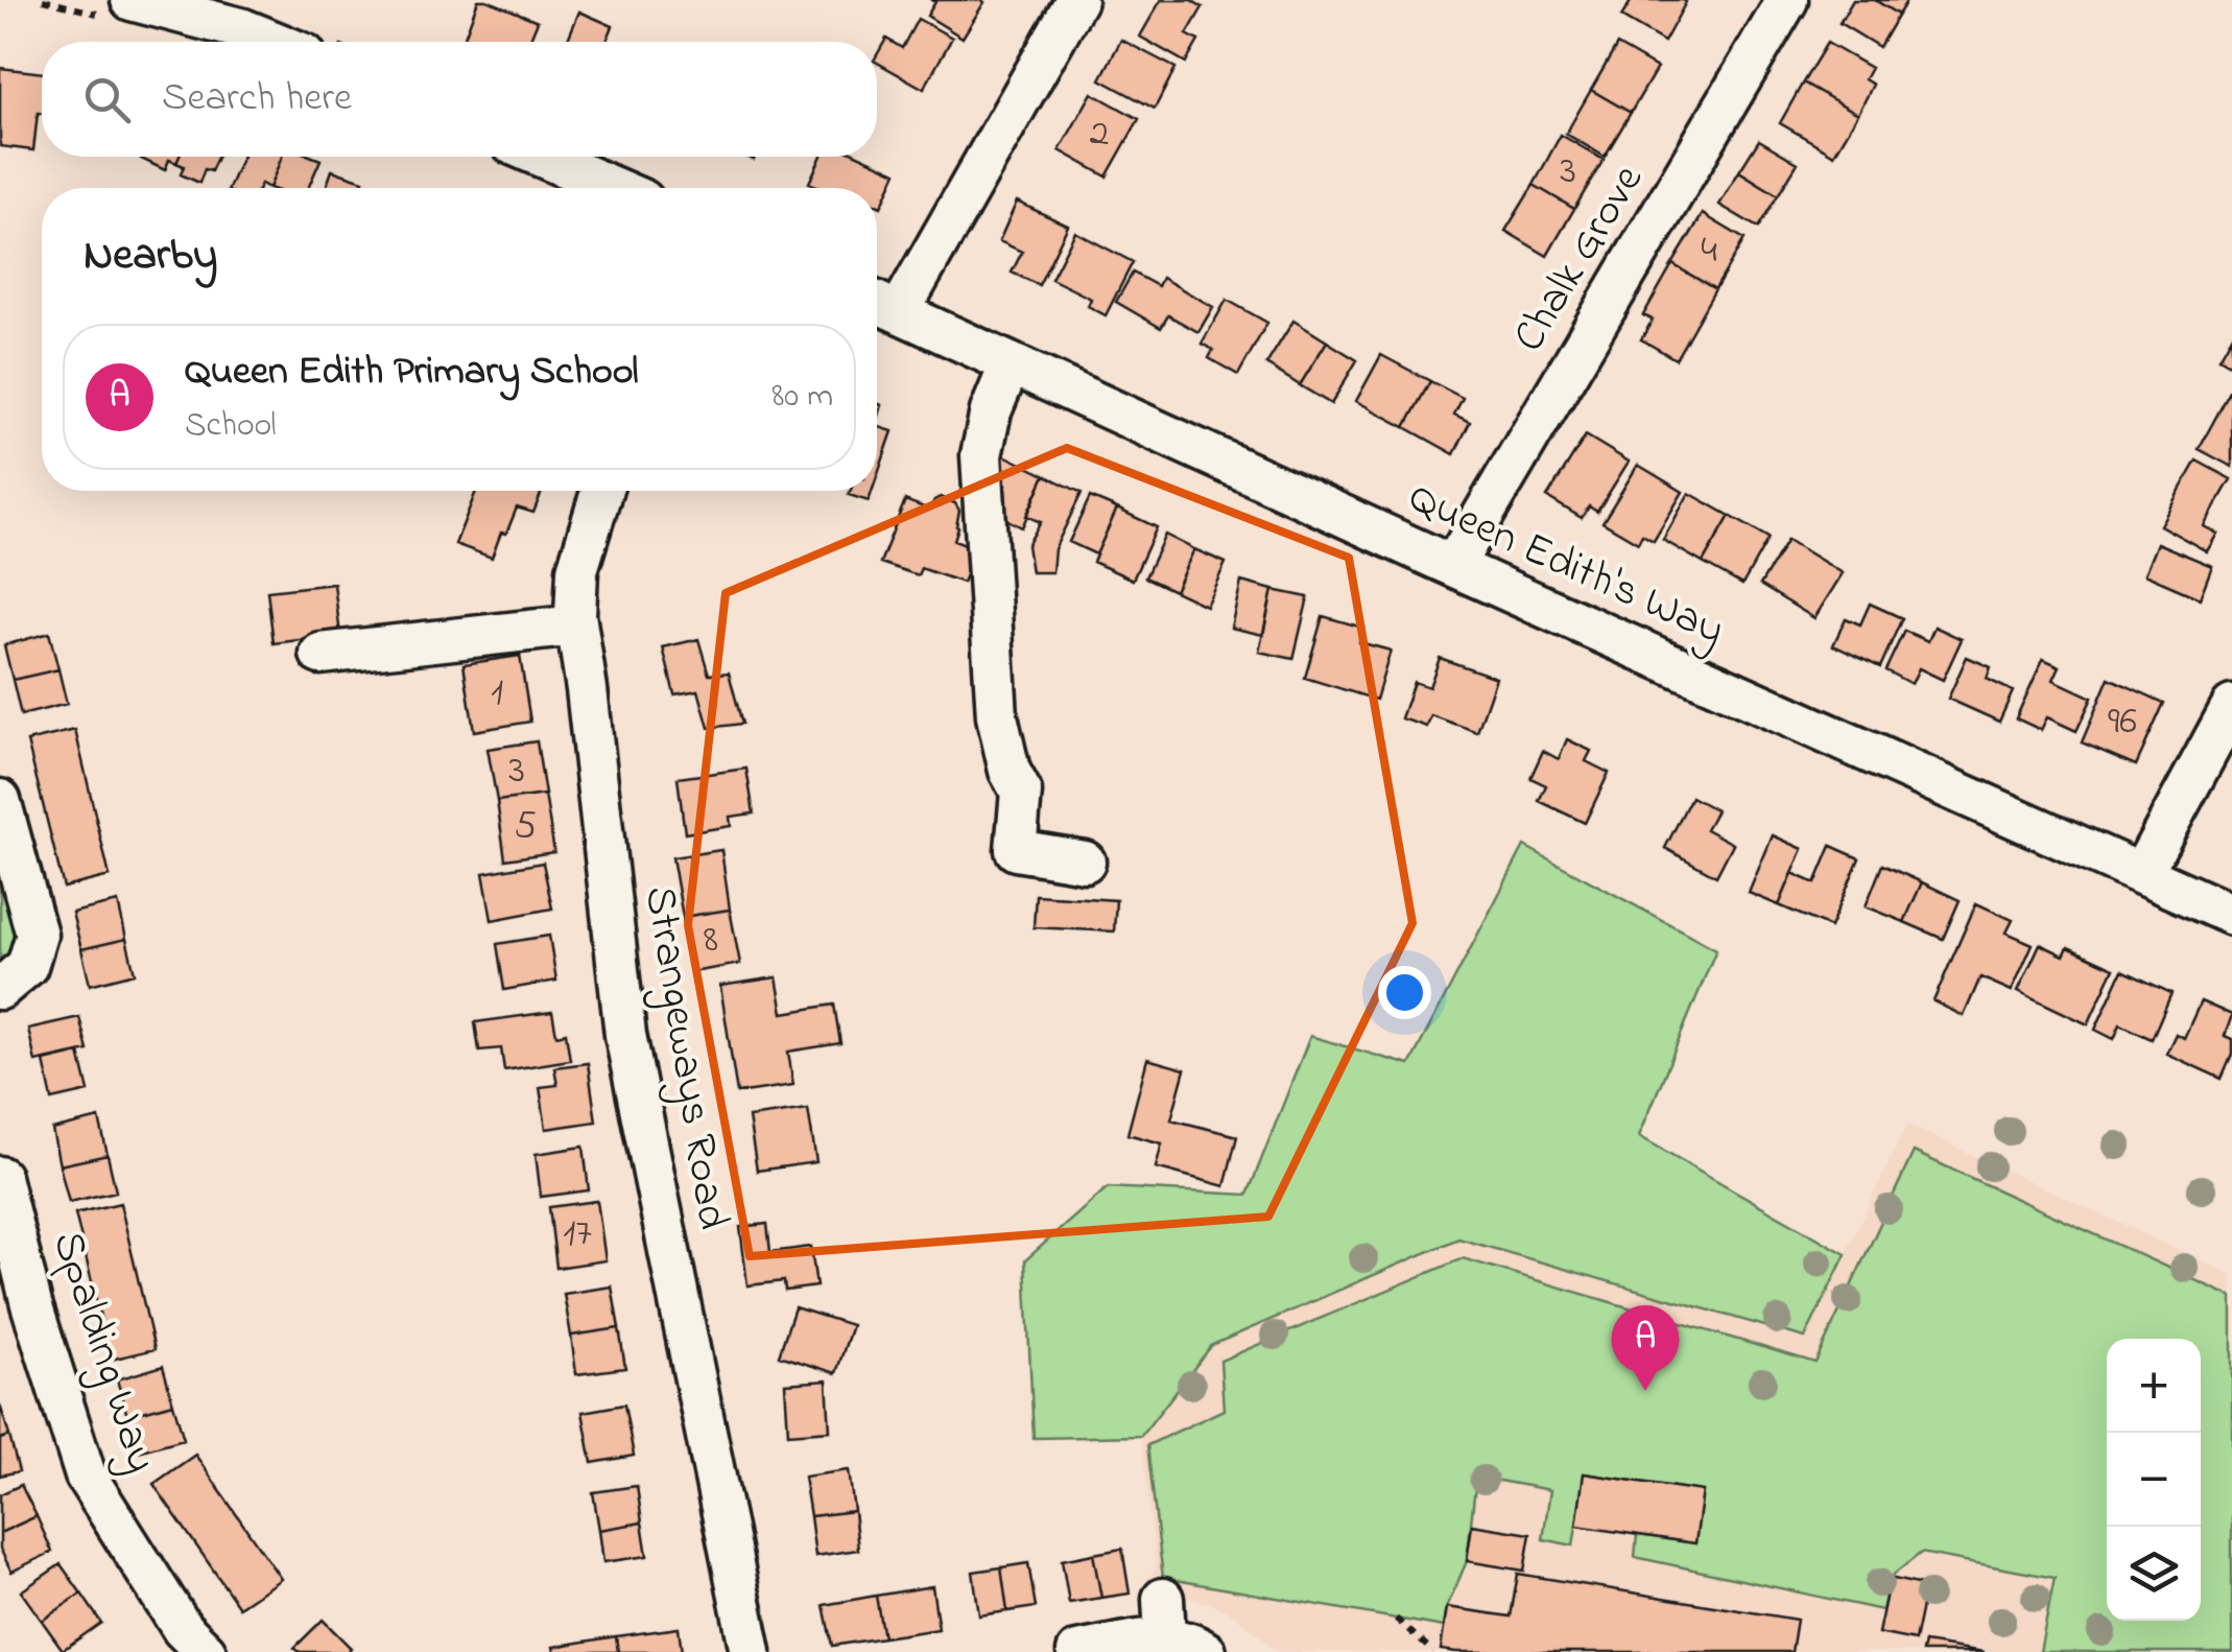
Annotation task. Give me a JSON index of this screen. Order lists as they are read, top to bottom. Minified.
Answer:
{"streets":{"street":["Chalk Grove","Queen Edith's Way","Strangeways Road","Spalding Way"]},"crossings":[["Chalk Grove","Queen Edith's Way"]],"house_numbers":["2","3","4","1","96","3","5","8","17"],"page":{"search":"Search here","heading":"Nearby","list":[{"mark":"A","name":"Queen Edith Primary School","note":"School","value":"80 m"}],"pins":"A","map_buttons":["+","−"]}}
